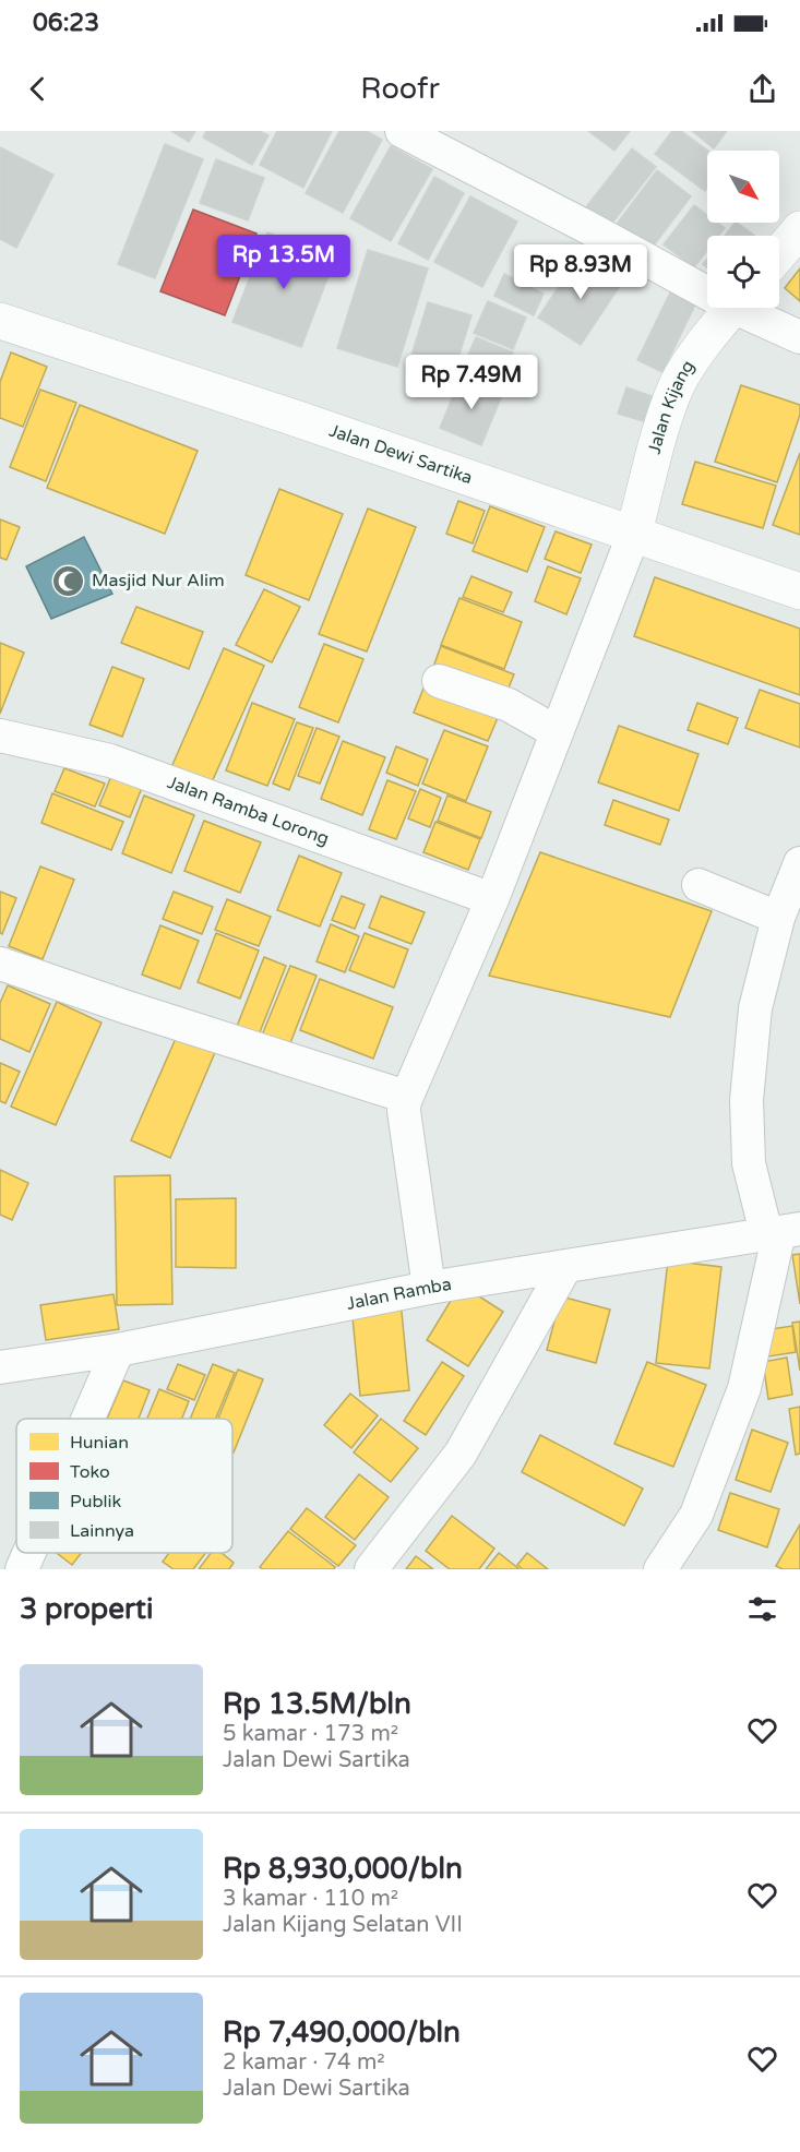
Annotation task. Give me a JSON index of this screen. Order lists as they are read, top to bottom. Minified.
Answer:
{"streets":{"main road":["Jalan Kijang","Jalan Dewi Sartika"],"street":["Jalan Ramba Lorong","Jalan Ramba"]},"crossings":[["Jalan Kijang","Jalan Dewi Sartika"]],"places":{"mosque":["Masjid Nur Alim"]},"legend":["Hunian","Toko","Publik","Lainnya"],"north":"bottom right","page":{"status":"06:23","header":"Roofr","price":["Rp 13.5M","Rp 8.93M","Rp 7.49M"],"heading":"3 properti","list":[{"name":"Rp 13.5M/bln","note":"5 kamar · 173 m² · Jalan Dewi Sartika"},{"name":"Rp 8,930,000/bln","note":"3 kamar · 110 m² · Jalan Kijang Selatan VII"},{"name":"Rp 7,490,000/bln","note":"2 kamar · 74 m² · Jalan Dewi Sartika"}]}}
